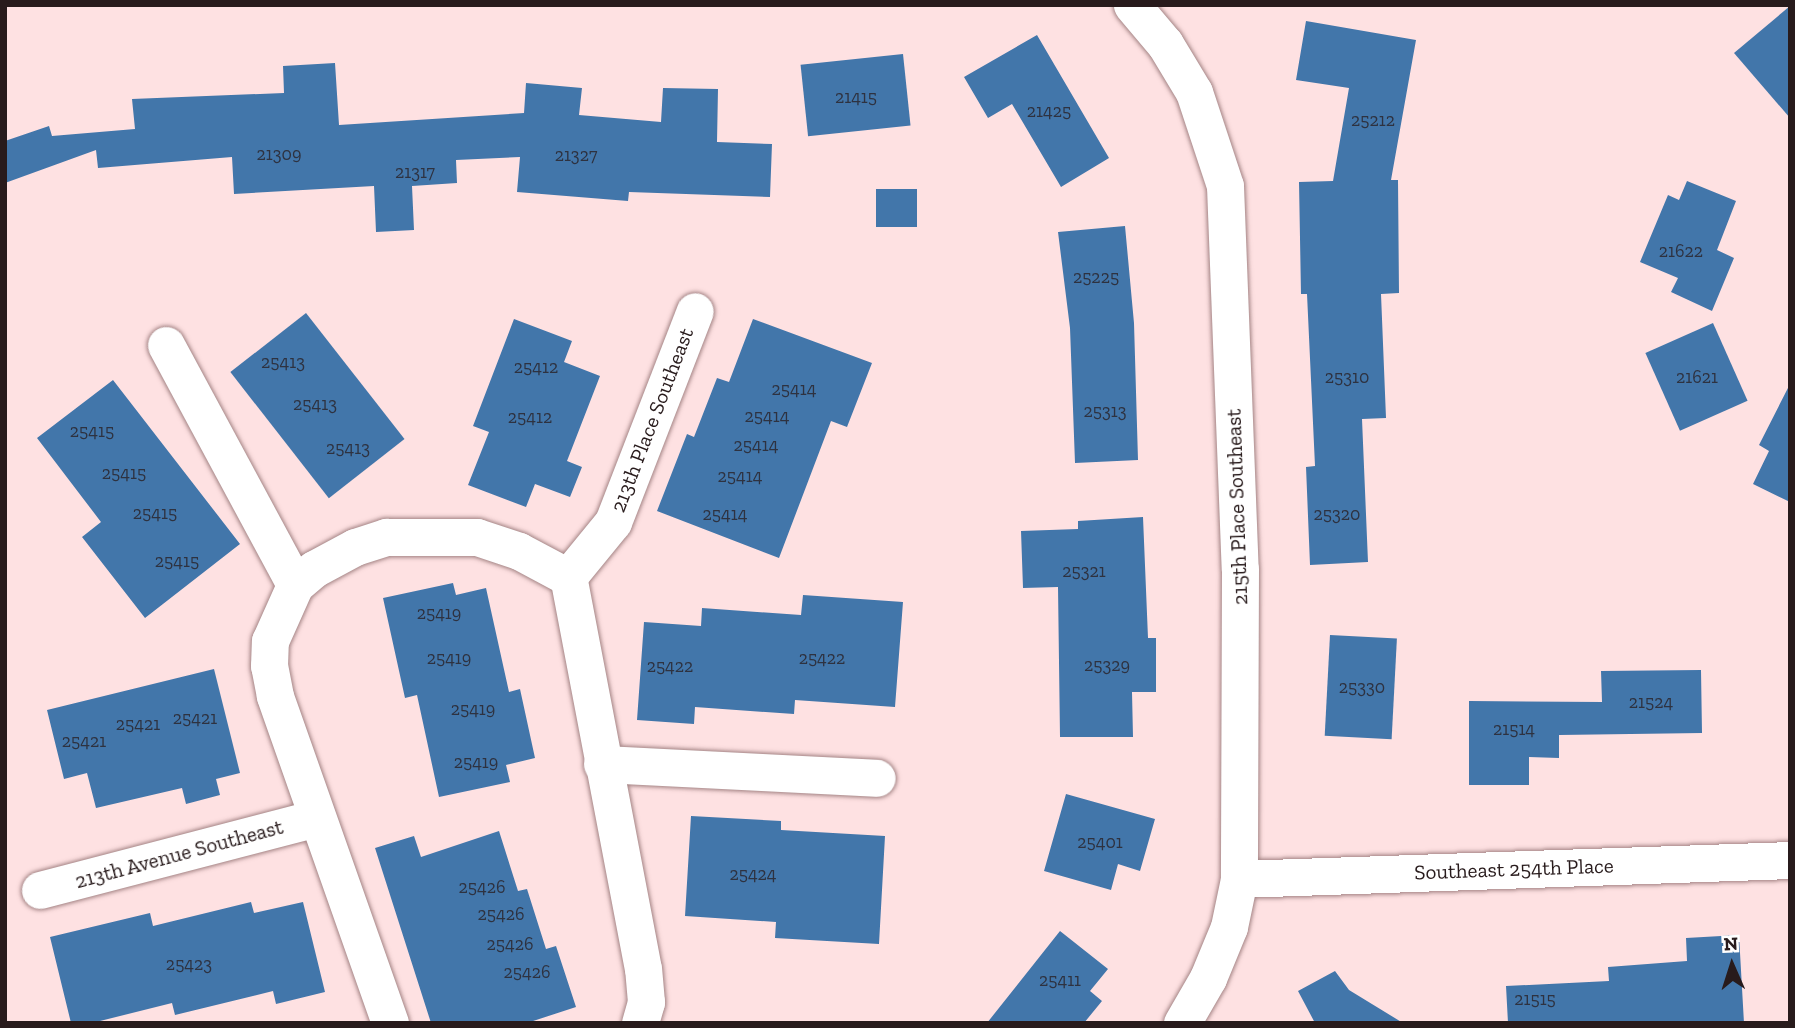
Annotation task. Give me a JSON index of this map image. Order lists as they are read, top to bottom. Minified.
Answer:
{"streets":{"street":["213th Place Southeast","215th Place Southeast","213th Avenue Southeast","Southeast 254th Place"]},"crossings":[["215th Place Southeast","Southeast 254th Place"]],"house_numbers":["21415","21425","25212","21309","21327","21317","21622","25225","25413","25412","25310","21621","25414","25413","25313","25414","25412","25415","25414","25413","25415","25414","25415","25414","25320","25415","25321","25419","25419","25422","25329","25422","25330","21524","25419","25421","25421","21514","25421","25419","25401","25424","25426","25426","25426","25423","25426","25411","21515"],"north":"top"}
